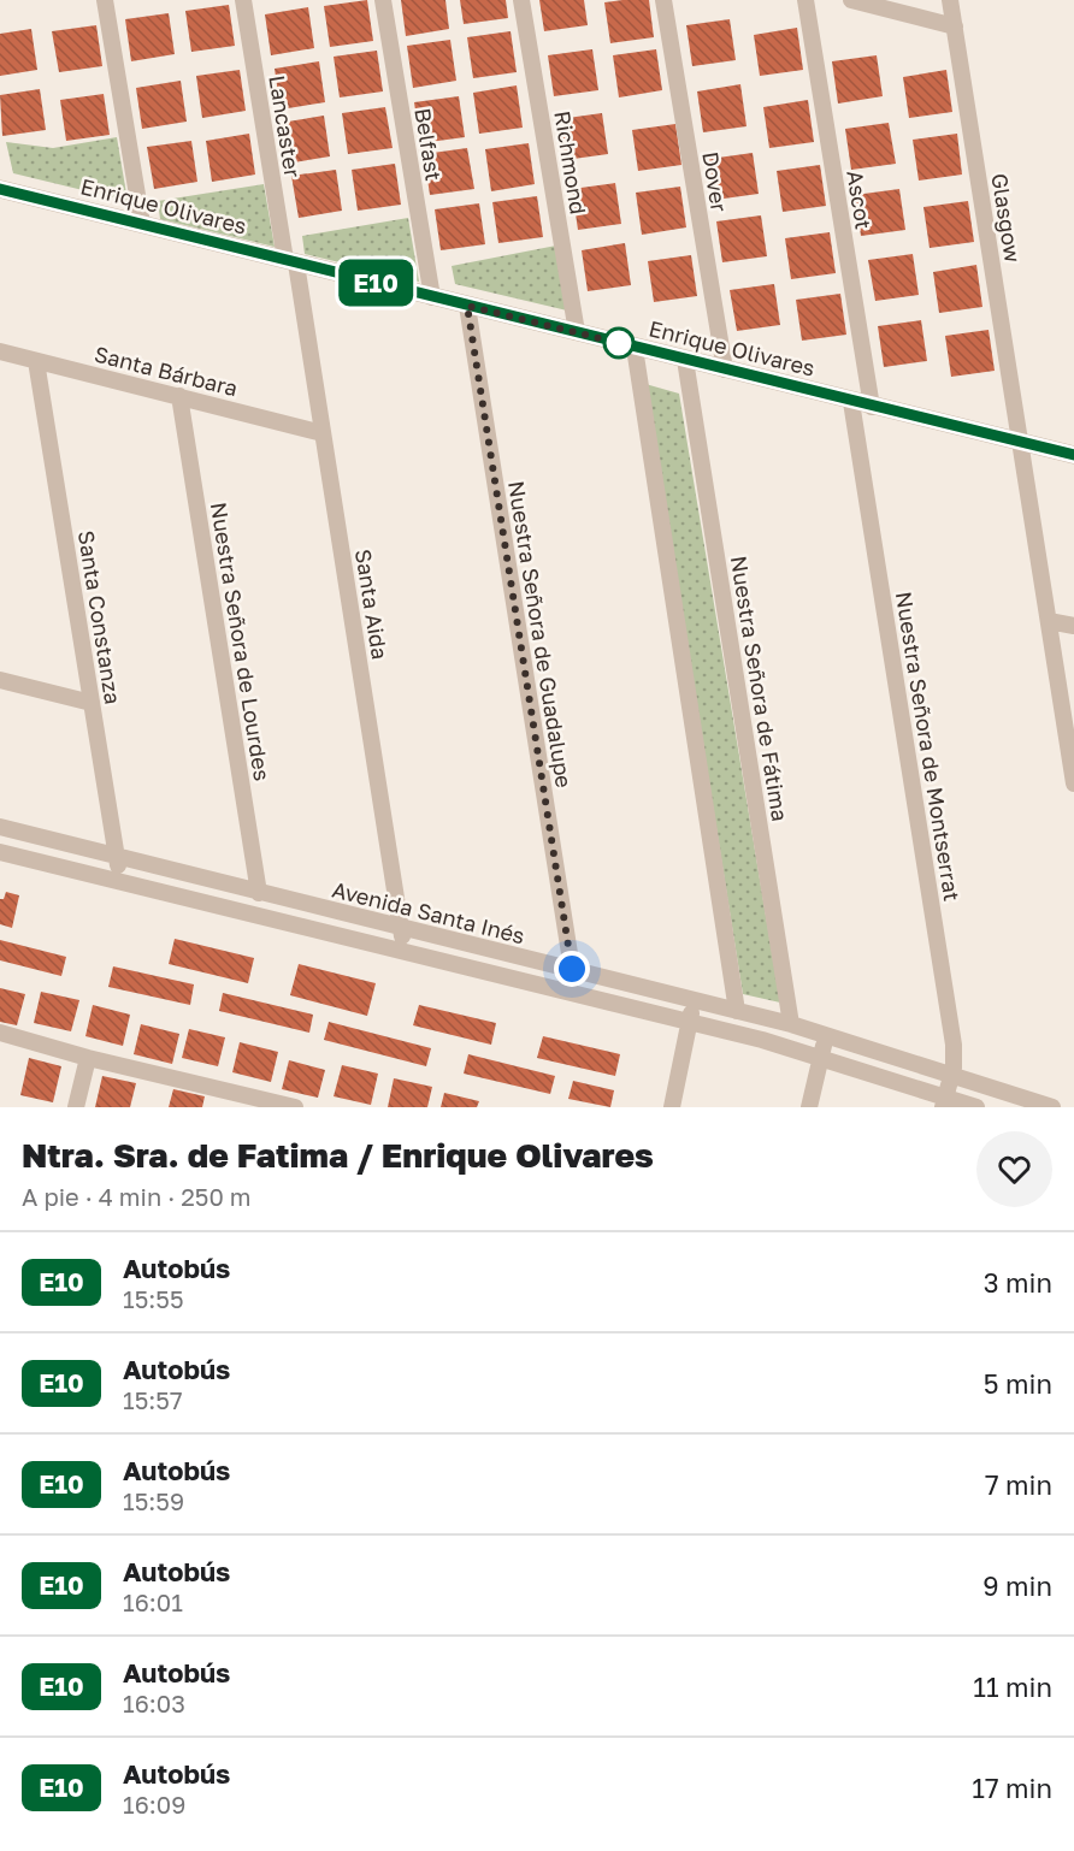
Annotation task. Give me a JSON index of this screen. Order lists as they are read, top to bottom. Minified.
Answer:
{"streets":{"street":["Lancaster","Belfast","Richmond","Dover","Ascot","Enrique Olivares","Glasgow","Santa Bárbara","Santa Aida","Santa Constanza","Nuestra Señora de Guadalupe","Nuestra Señora de Lourdes","Nuestra Señora de Fátima","Nuestra Señora de Montserrat","Avenida Santa Inés"]},"crossings":[["Lancaster","Enrique Olivares"],["Lancaster","Santa Aida"],["Belfast","Enrique Olivares"],["Richmond","Enrique Olivares"],["Dover","Enrique Olivares"],["Ascot","Enrique Olivares"],["Enrique Olivares","Glasgow"],["Enrique Olivares","Santa Aida"],["Enrique Olivares","Nuestra Señora de Guadalupe"],["Enrique Olivares","Nuestra Señora de Fátima"],["Enrique Olivares","Nuestra Señora de Montserrat"],["Santa Bárbara","Santa Aida"],["Santa Bárbara","Santa Constanza"],["Santa Bárbara","Nuestra Señora de Lourdes"],["Santa Aida","Avenida Santa Inés"],["Santa Constanza","Avenida Santa Inés"],["Nuestra Señora de Guadalupe","Avenida Santa Inés"],["Nuestra Señora de Lourdes","Avenida Santa Inés"],["Nuestra Señora de Fátima","Avenida Santa Inés"],["Nuestra Señora de Montserrat","Avenida Santa Inés"]],"lines":["bus line E10"],"page":{"on_map":"E10","heading":["Ntra. Sra. de Fatima / Enrique Olivares","A pie · 4 min · 250 m"],"list":[{"mark":"E10","name":"Autobús","note":"15:55","value":"3 min"},{"mark":"E10","name":"Autobús","note":"15:57","value":"5 min"},{"mark":"E10","name":"Autobús","note":"15:59","value":"7 min"},{"mark":"E10","name":"Autobús","note":"16:01","value":"9 min"},{"mark":"E10","name":"Autobús","note":"16:03","value":"11 min"},{"mark":"E10","name":"Autobús","note":"16:09","value":"17 min"}]}}
